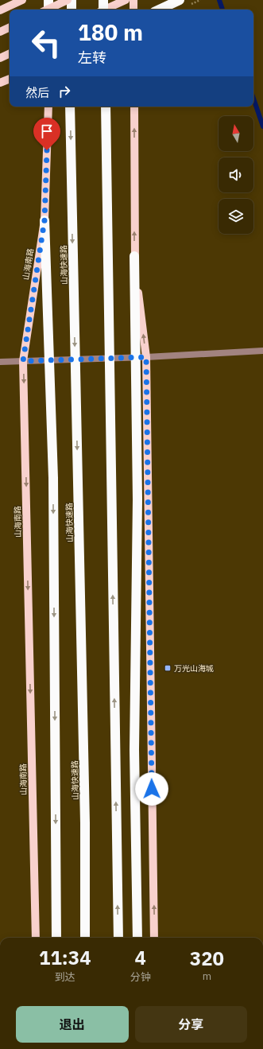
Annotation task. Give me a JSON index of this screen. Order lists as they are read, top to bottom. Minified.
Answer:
{"streets":{"highway":["山海快速路"],"main road":["山海南路"]},"one_way":["山海南路"],"places":{"transit":["万光山海城"]},"north":"top","page":{"turn":["180 m","左转"],"then":"然后","eta":["11:34","到达","4","分钟","320","m"],"buttons":["退出","分享"]}}
